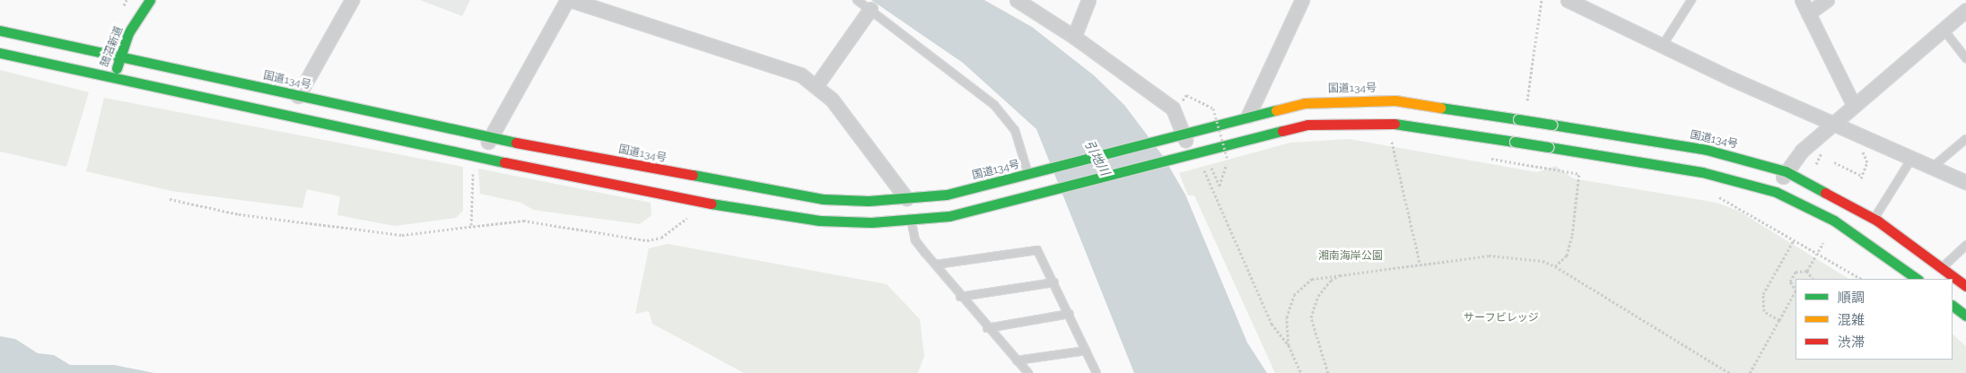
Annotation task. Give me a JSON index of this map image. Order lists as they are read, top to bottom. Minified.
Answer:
{"streets":{"main road":["鵠沼新道","国道134号"]},"crossings":[["鵠沼新道","国道134号"]],"water":["引地川"],"parks":["湘南海岸公園","サーフビレッジ"],"legend":["順調","混雑","渋滞"]}
